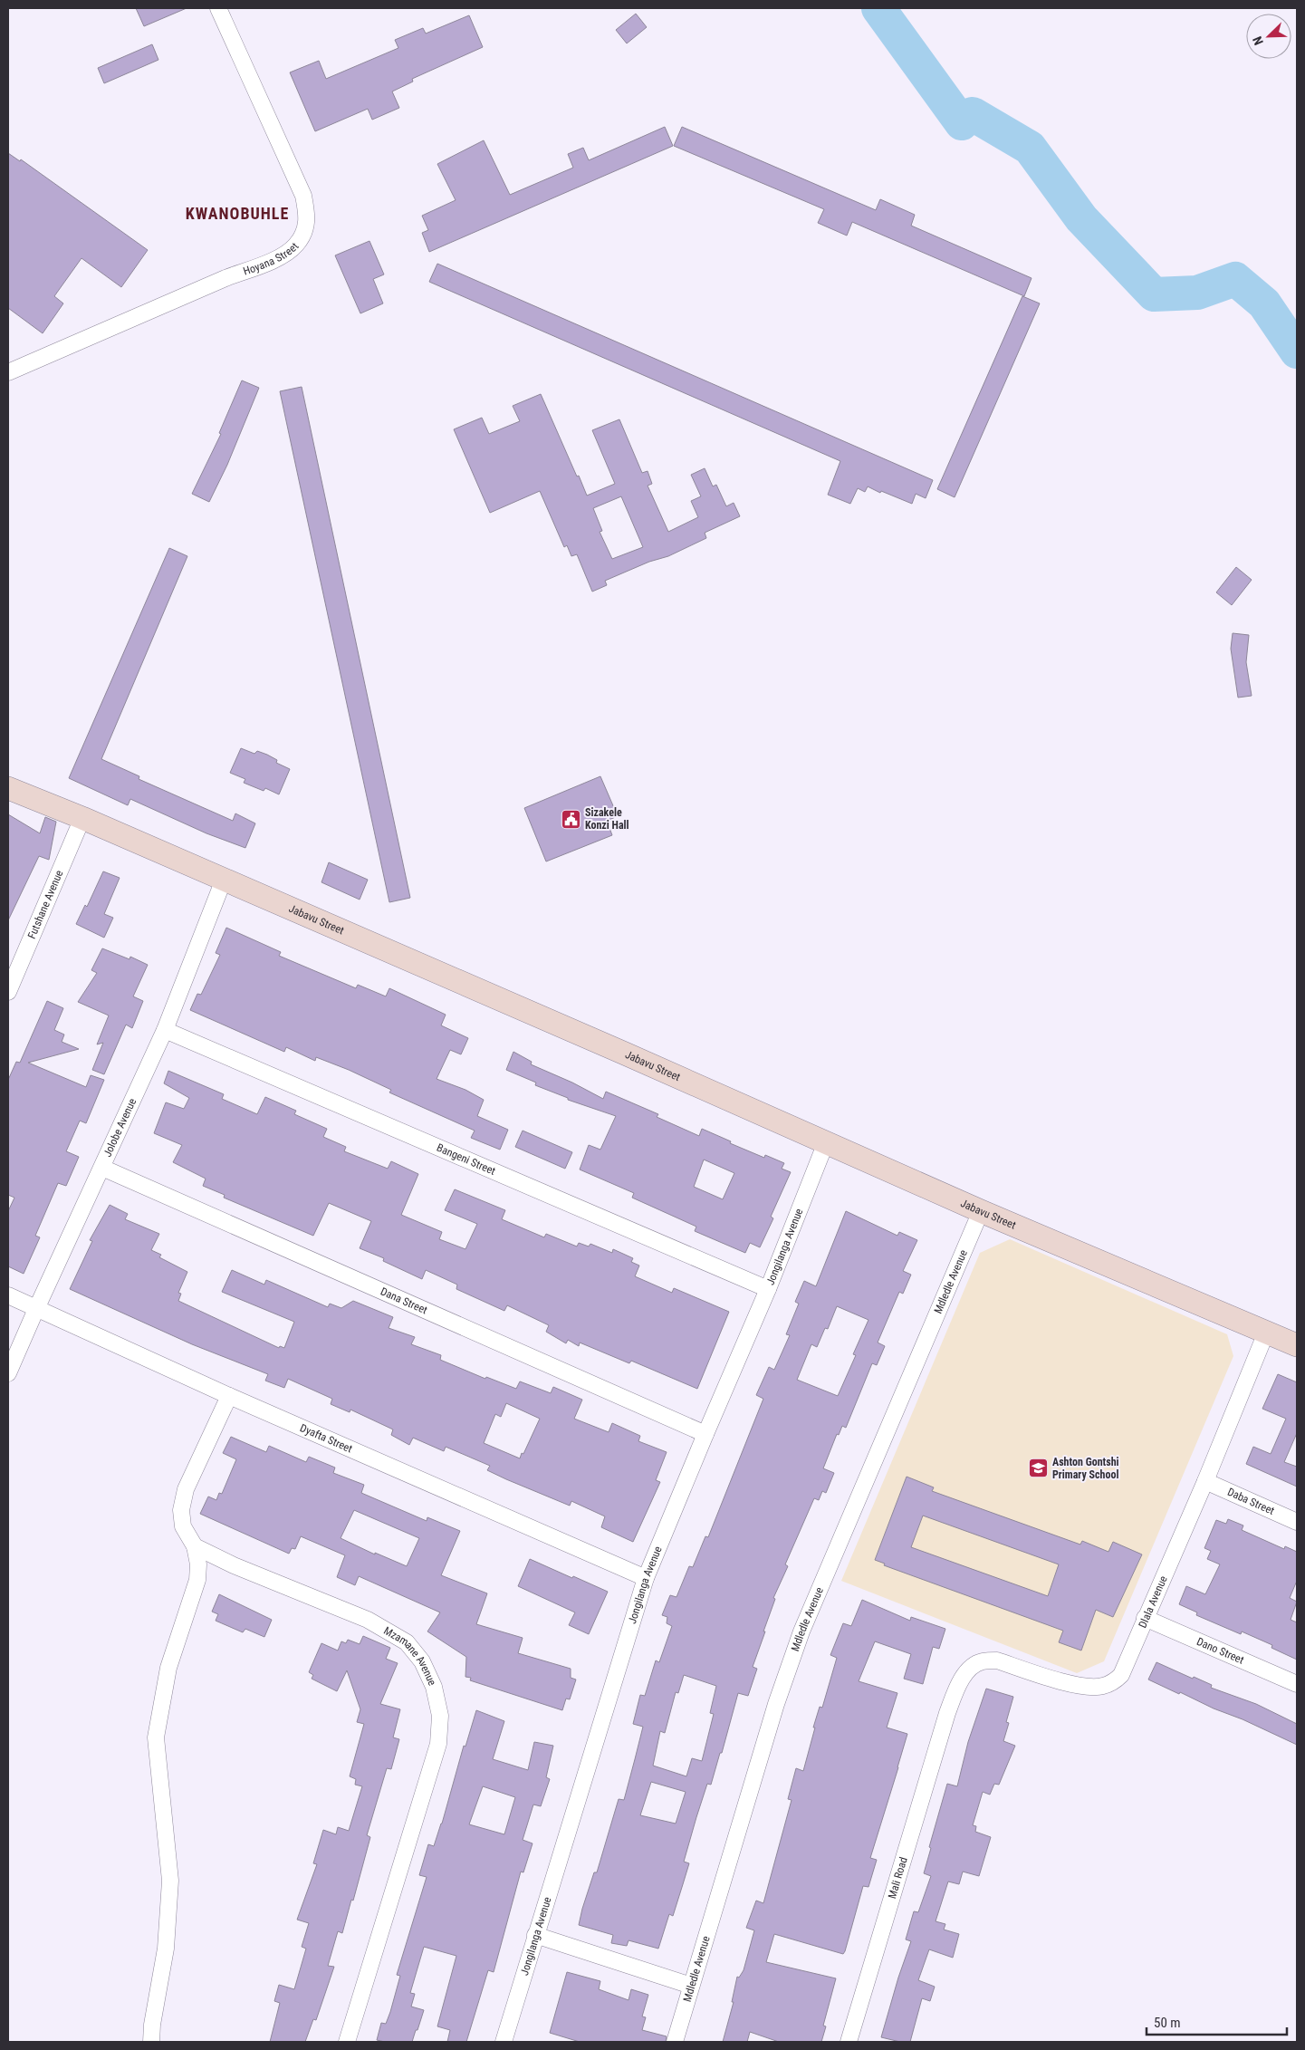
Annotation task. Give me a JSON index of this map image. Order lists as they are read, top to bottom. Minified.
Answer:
{"streets":{"street":["Hoyana Street","Futshane Avenue","Jabavu Street","Jolobe Avenue","Bangeni Street","Jongilanga Avenue","Mdledle Avenue","Dana Street","Dyafta Street","Daba Street","Dlala Avenue","Dano Street","Mzamane Avenue","Mali Road"]},"crossings":[["Futshane Avenue","Jabavu Street"],["Jabavu Street","Jolobe Avenue"],["Jabavu Street","Jongilanga Avenue"],["Jabavu Street","Mdledle Avenue"],["Jabavu Street","Dlala Avenue"],["Jolobe Avenue","Bangeni Street"],["Jolobe Avenue","Dana Street"],["Jolobe Avenue","Dyafta Street"],["Bangeni Street","Jongilanga Avenue"],["Jongilanga Avenue","Dana Street"],["Jongilanga Avenue","Dyafta Street"],["Daba Street","Dlala Avenue"],["Dlala Avenue","Dano Street"],["Dlala Avenue","Mali Road"]],"districts":["KWANOBUHLE"],"places":{"public building":["Sizakele Konzi Hall"],"school or university":["Ashton Gontshi Primary School"]},"scale_bar":"50 m","north":"bottom left"}
